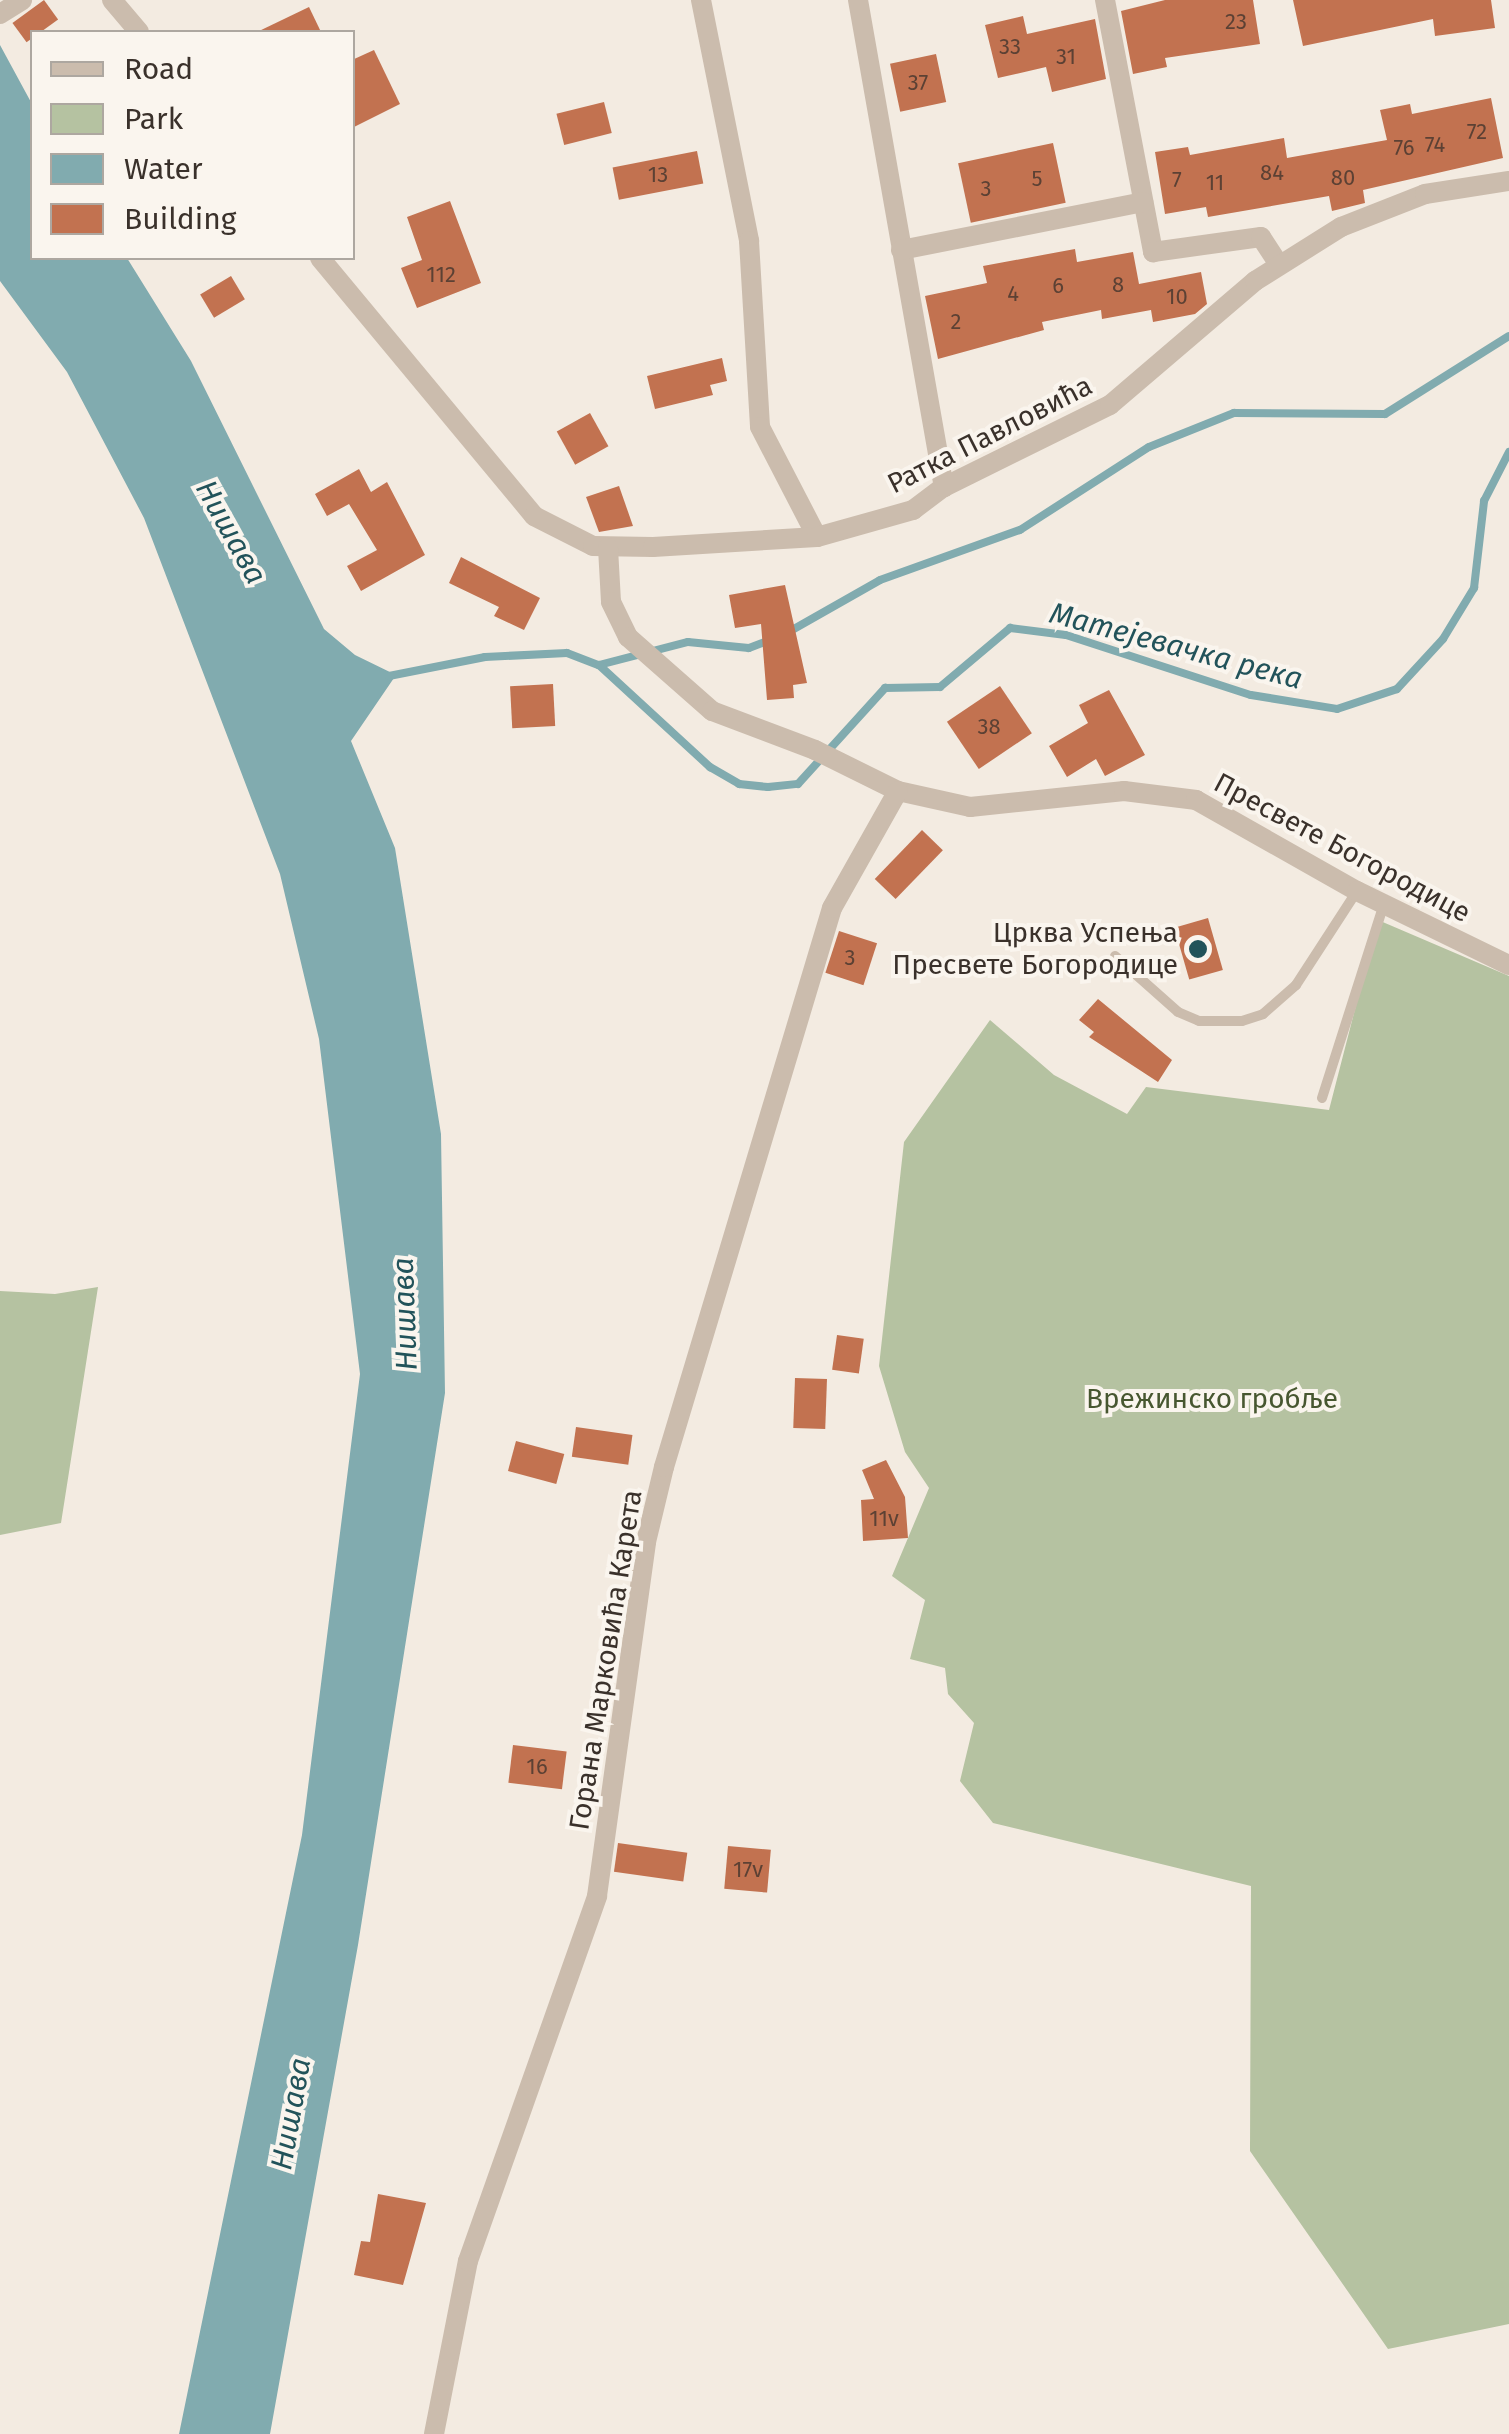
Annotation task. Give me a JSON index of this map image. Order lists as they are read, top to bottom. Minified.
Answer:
{"streets":{"street":["Ратка Павловића","Пресвете Богородице","Горана Марковића Карета"]},"crossings":[["Ратка Павловића","Пресвете Богородице"],["Пресвете Богородице","Горана Марковића Карета"]],"water":["Нишава","Матејевачка река"],"parks":["Врежинско гробље"],"places":["Црква Успења Пресвете Богородице"],"house_numbers":["23","33","31","37","72","74","76","84","13","80","5","7","11","3","112","8","6","4","10","2","38","3","11v","16","17v"],"legend":["Road","Park","Water","Building"]}
